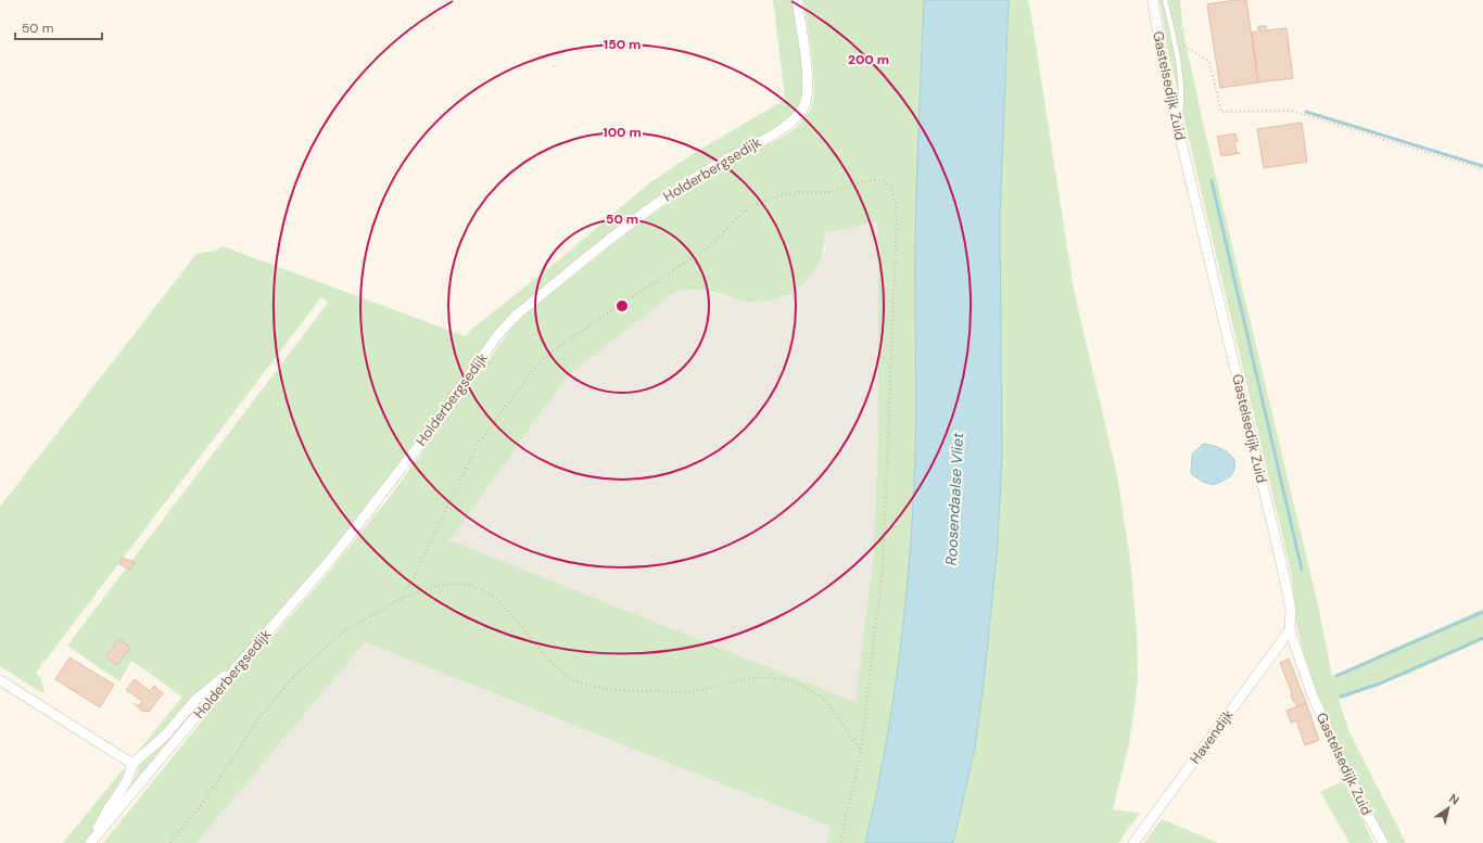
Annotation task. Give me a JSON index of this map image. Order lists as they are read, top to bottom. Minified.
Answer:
{"streets":{"street":["Gastelsedijk Zuid","Holderbergsedijk","Havendijk"]},"crossings":[["Gastelsedijk Zuid","Havendijk"]],"water":["Roosendaalse Vliet"],"scale_bar":"50 m","north":"top right","rings":["150 m","200 m","100 m","50 m"]}
